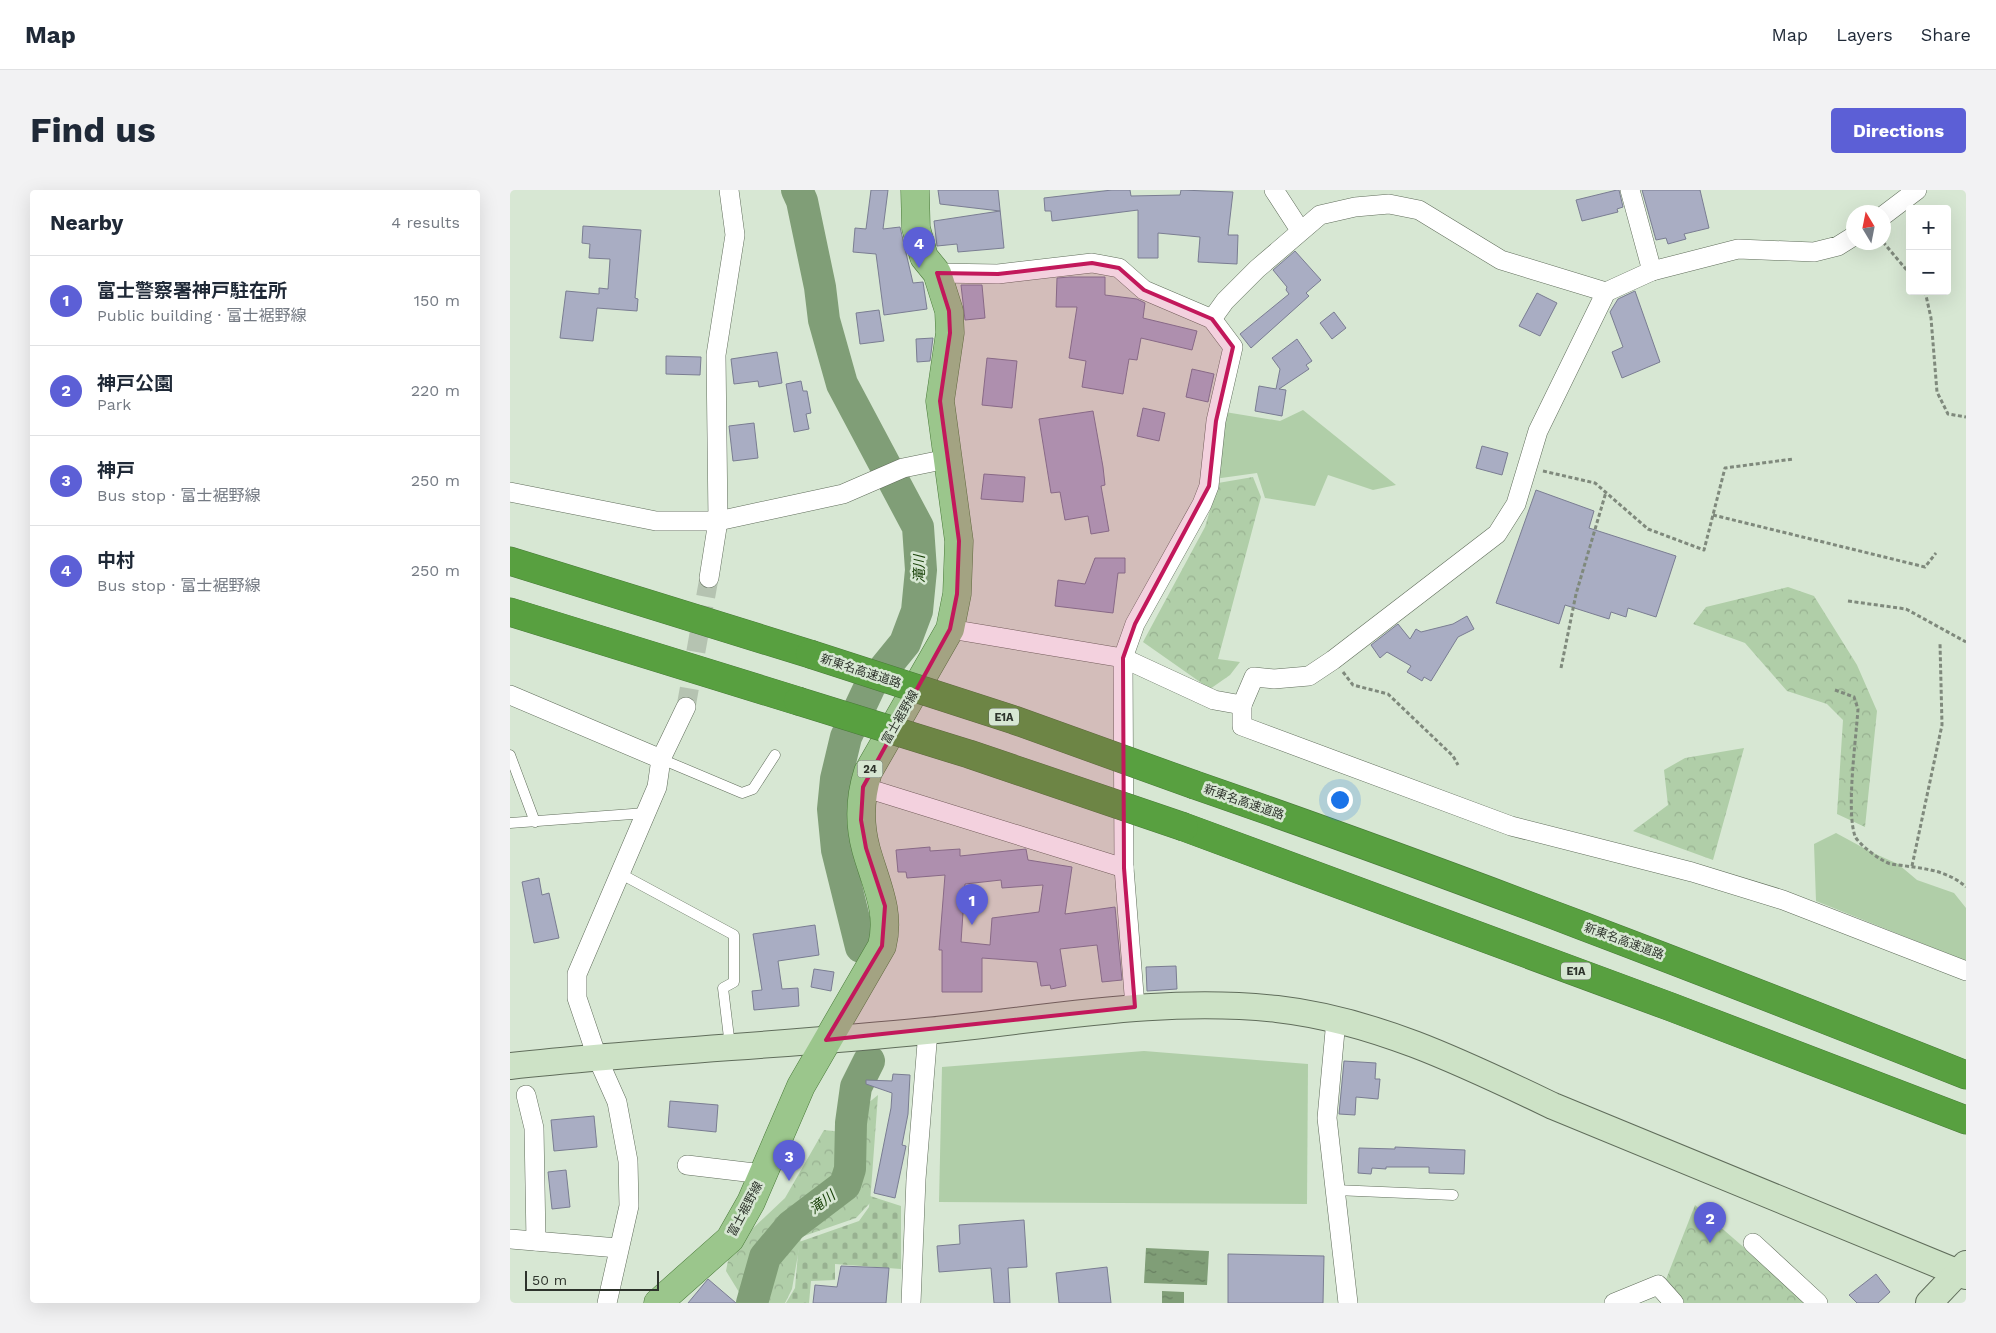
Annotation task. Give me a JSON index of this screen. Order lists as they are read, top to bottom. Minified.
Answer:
{"streets":{"highway":["新東名高速道路","E1A"],"main road":["富士裾野線","24"]},"water":["滝川"],"scale_bar":"50 m","north":"top","page":{"header":"Map","nav":["Map","Layers","Share"],"buttons":"Directions","title":"Find us","heading":["Nearby","4 results"],"map_buttons":["+","−"],"pins":["4","1","3","2"],"list":[{"mark":"1","name":"富士警察署神戸駐在所","note":"Public building · 富士裾野線","value":"150 m"},{"mark":"2","name":"神戸公園","note":"Park","value":"220 m"},{"mark":"3","name":"神戸","note":"Bus stop · 富士裾野線","value":"250 m"},{"mark":"4","name":"中村","note":"Bus stop · 富士裾野線","value":"250 m"}],"scale":"50 m"}}
